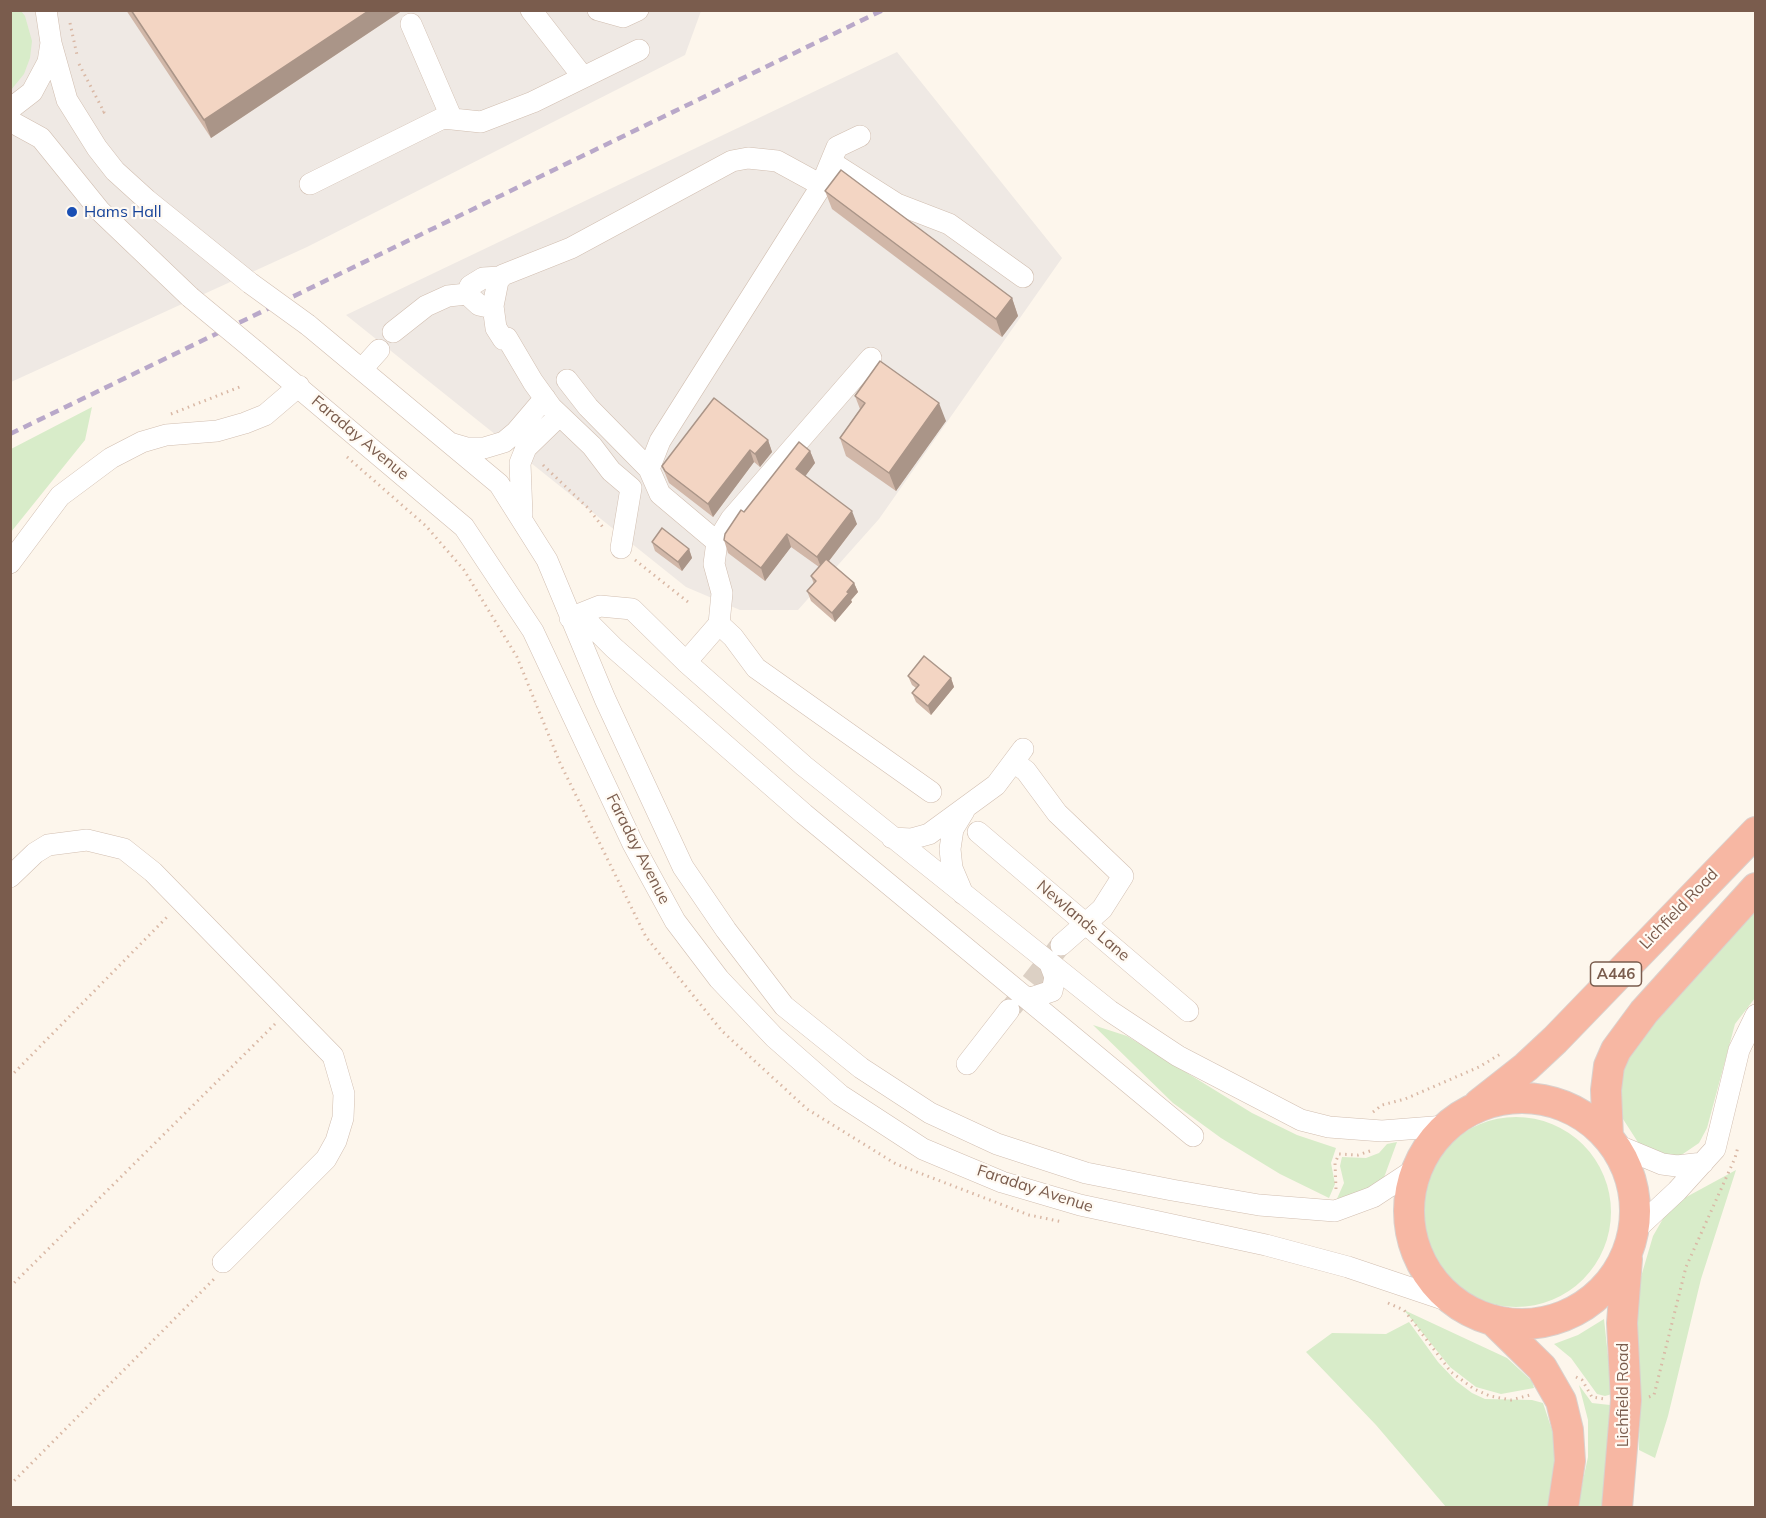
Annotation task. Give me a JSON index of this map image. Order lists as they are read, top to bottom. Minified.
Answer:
{"streets":{"highway":["Lichfield Road","A446"],"street":["Faraday Avenue","Newlands Lane"]},"crossings":[["Lichfield Road","A446"]],"places":["Hams Hall"]}
